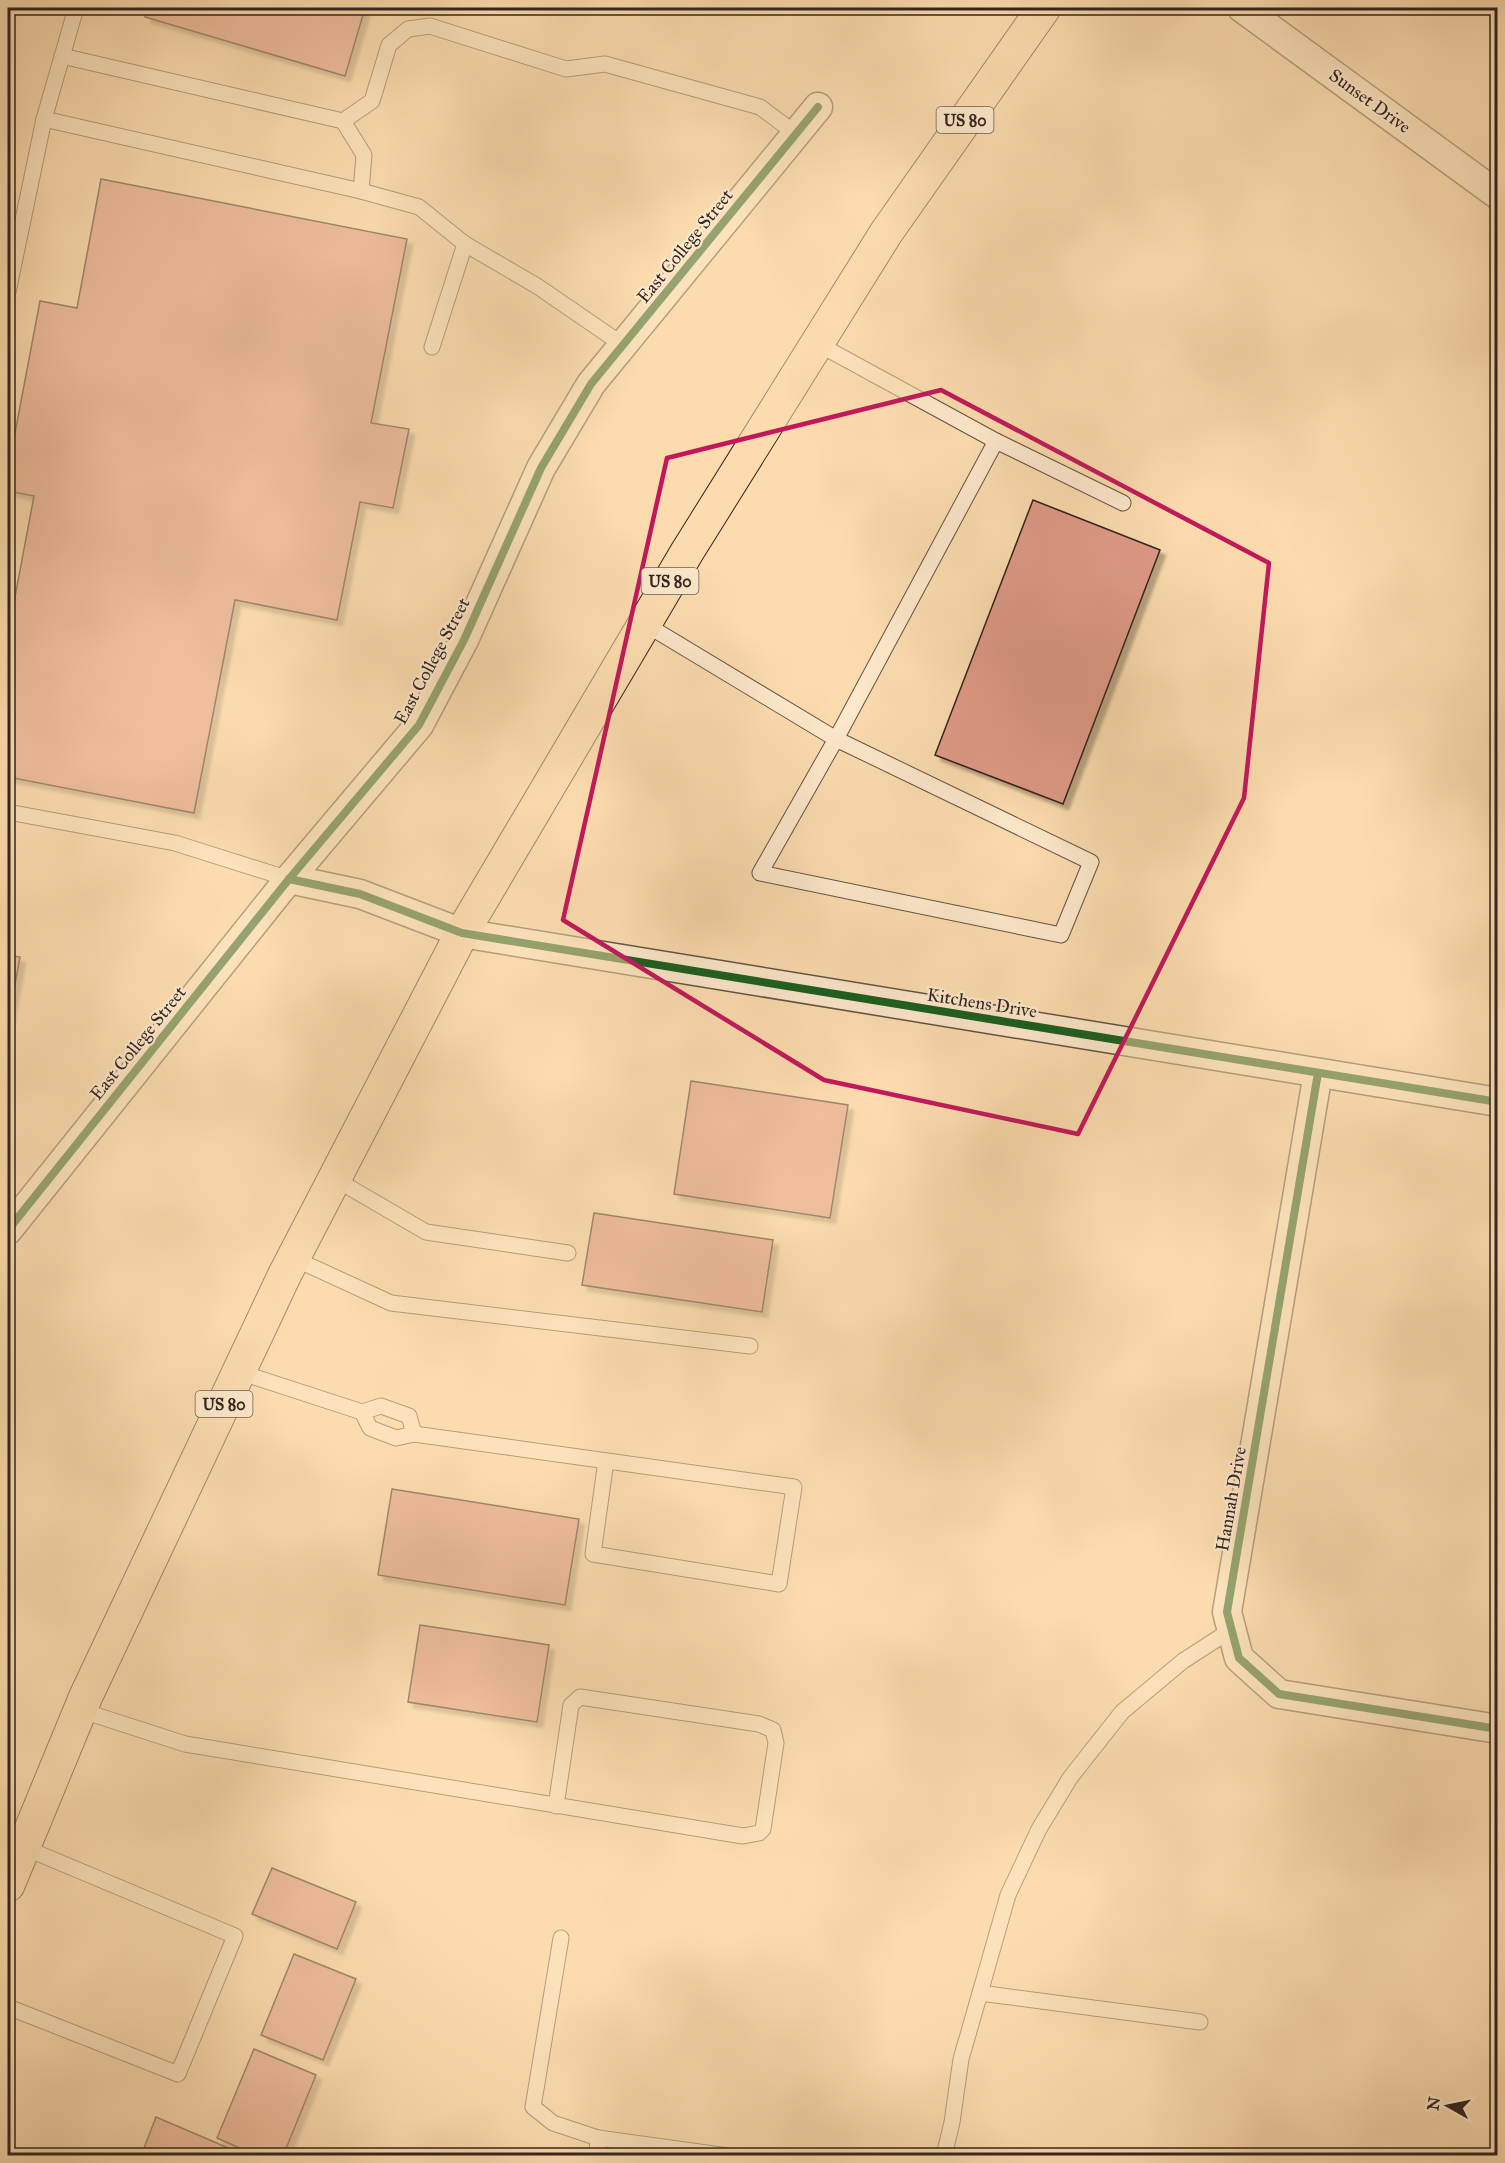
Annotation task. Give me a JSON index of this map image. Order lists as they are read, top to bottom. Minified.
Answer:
{"streets":{"main road":["US 80"],"street":["Sunset Drive","East College Street","Kitchens Drive","Hannah Drive"]},"crossings":[["US 80","Kitchens Drive"],["East College Street","Kitchens Drive"],["Kitchens Drive","Hannah Drive"]],"north":"left"}
